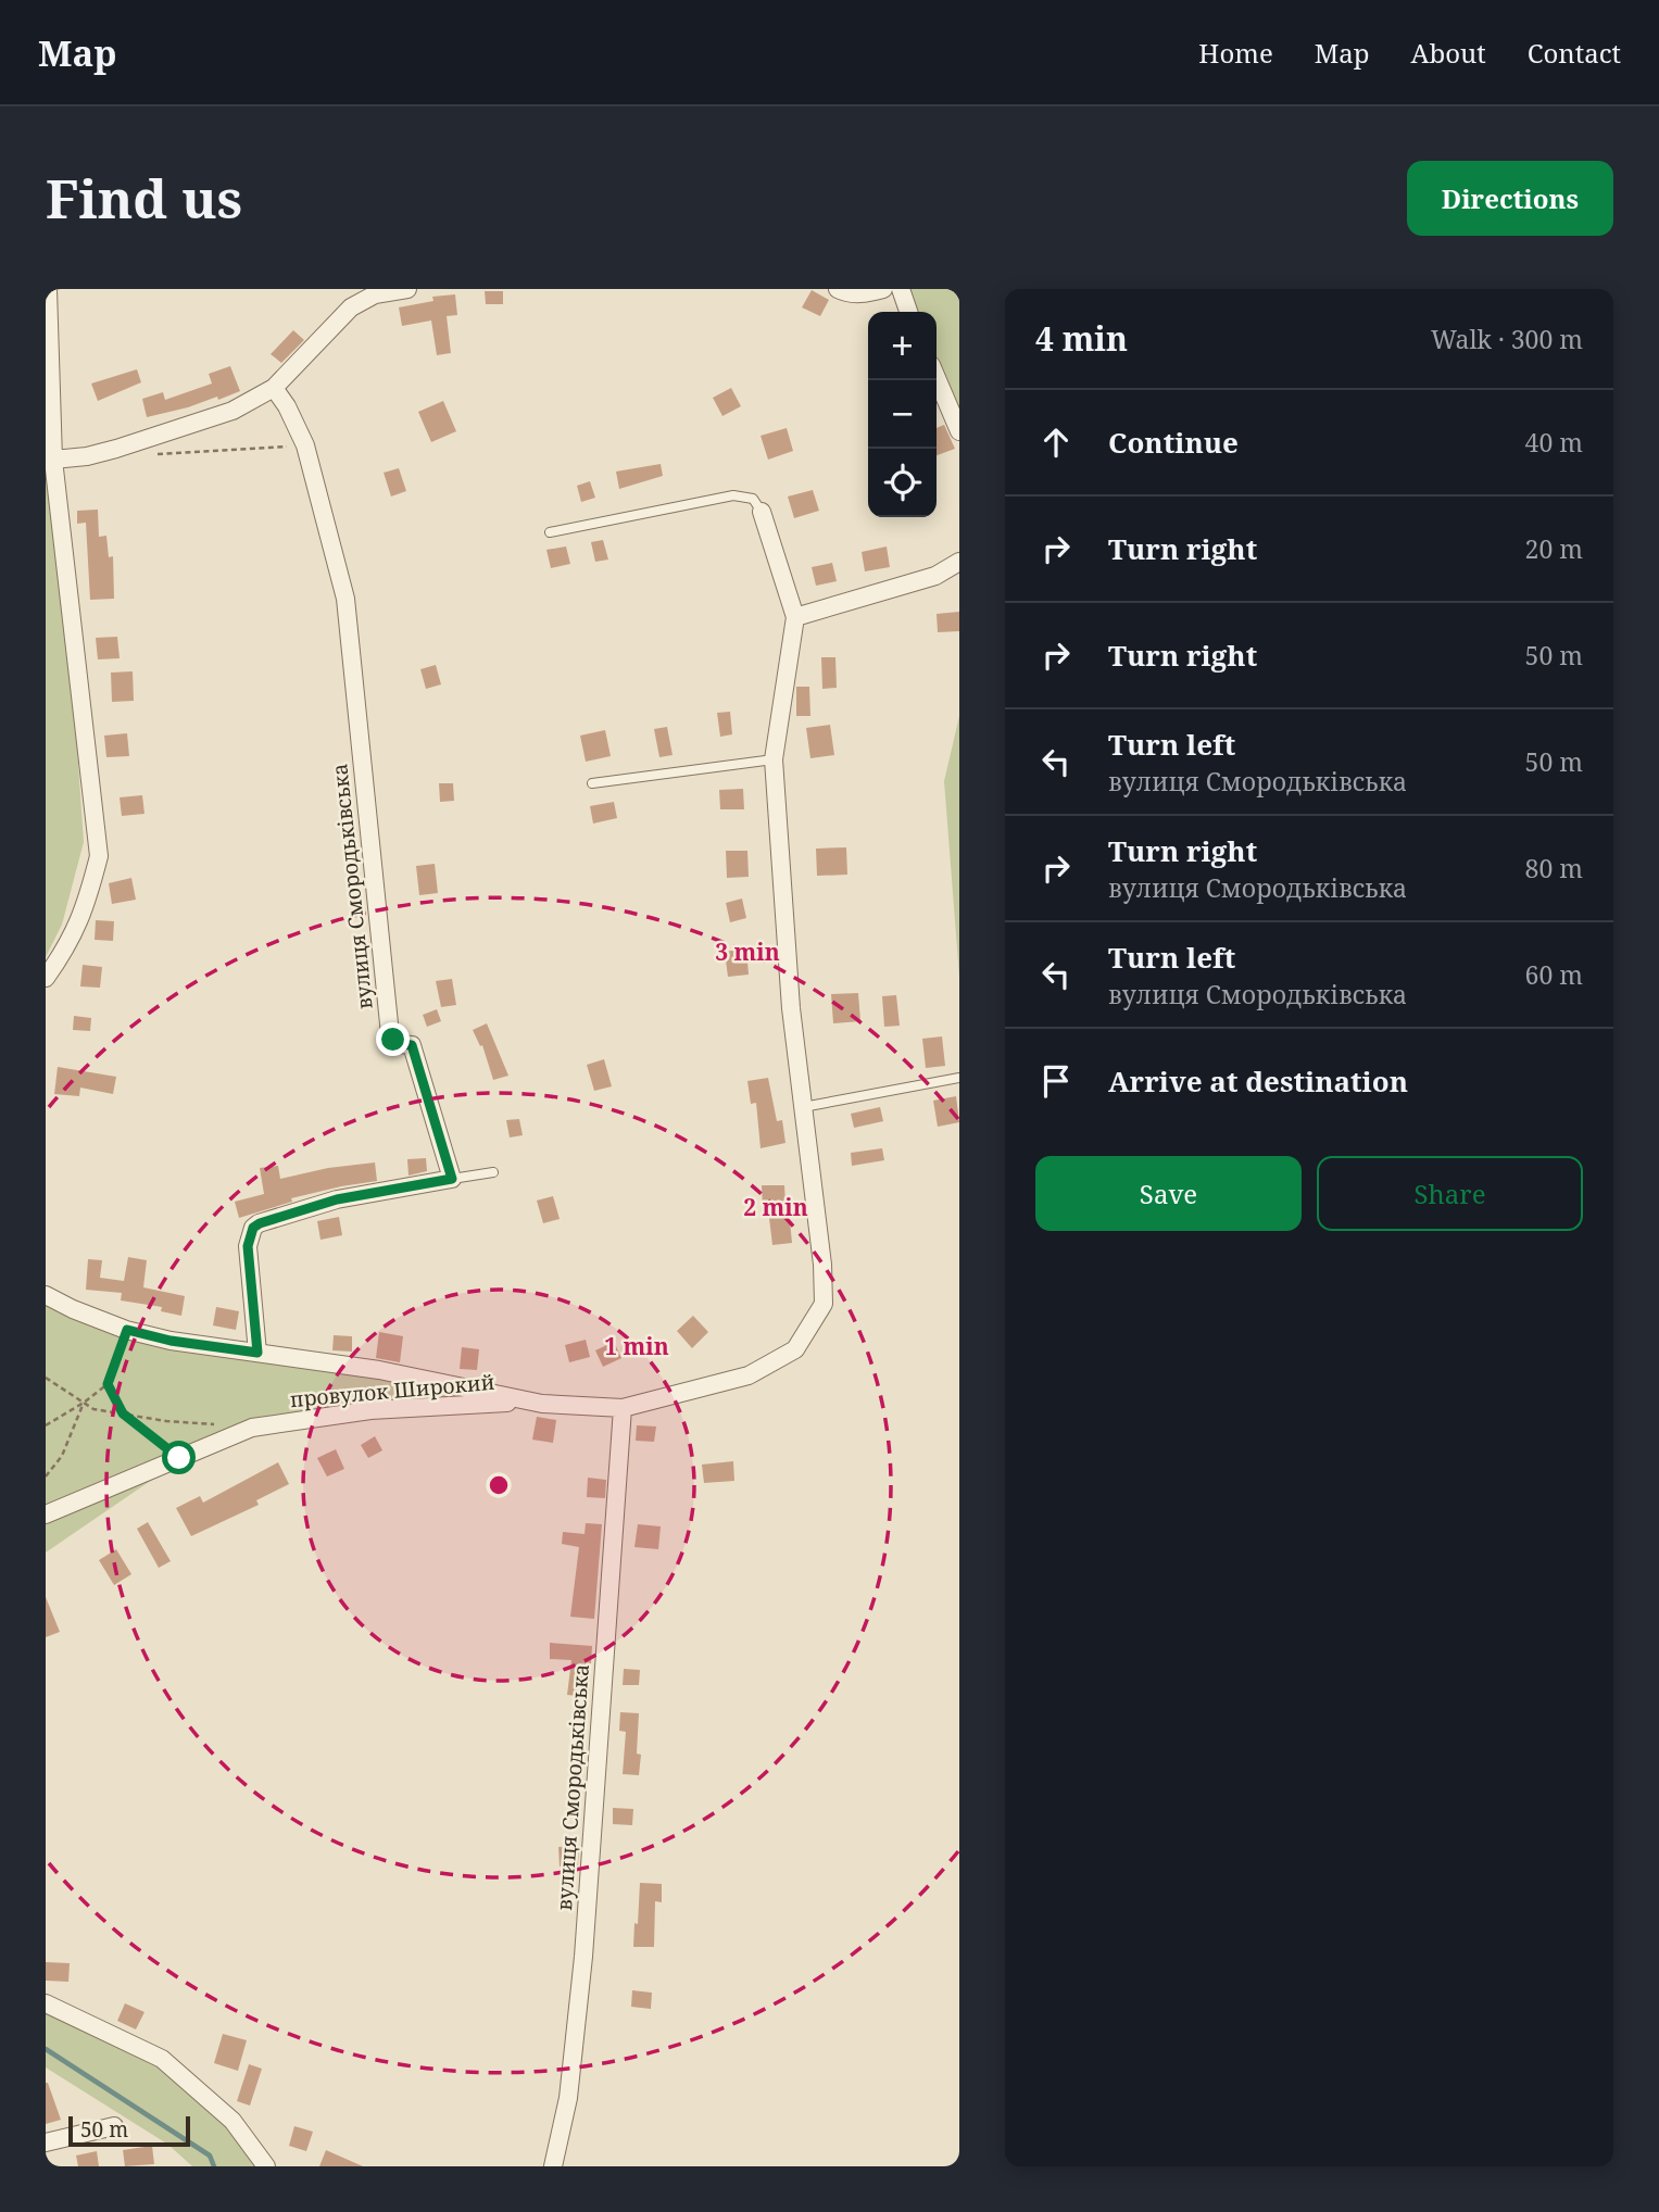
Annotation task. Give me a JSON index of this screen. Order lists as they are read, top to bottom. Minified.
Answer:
{"streets":{"street":["вулиця Смородьківська","провулок Широкий"]},"scale_bar":"50 m","page":{"header":"Map","nav":["Home","Map","About","Contact"],"buttons":["Directions",["Save","Share"]],"title":"Find us","heading":["4 min","Walk · 300 m"],"map_buttons":["+","−"],"list":[["Continue","40 m"],["Turn right","20 m"],["Turn right","50 m"],["Turn left","вулиця Смородьківська","50 m"],["Turn right","вулиця Смородьківська","80 m"],["Turn left","вулиця Смородьківська","60 m"],"Arrive at destination"],"scale":"50 m"},"rings":["3 min","2 min","1 min"]}
